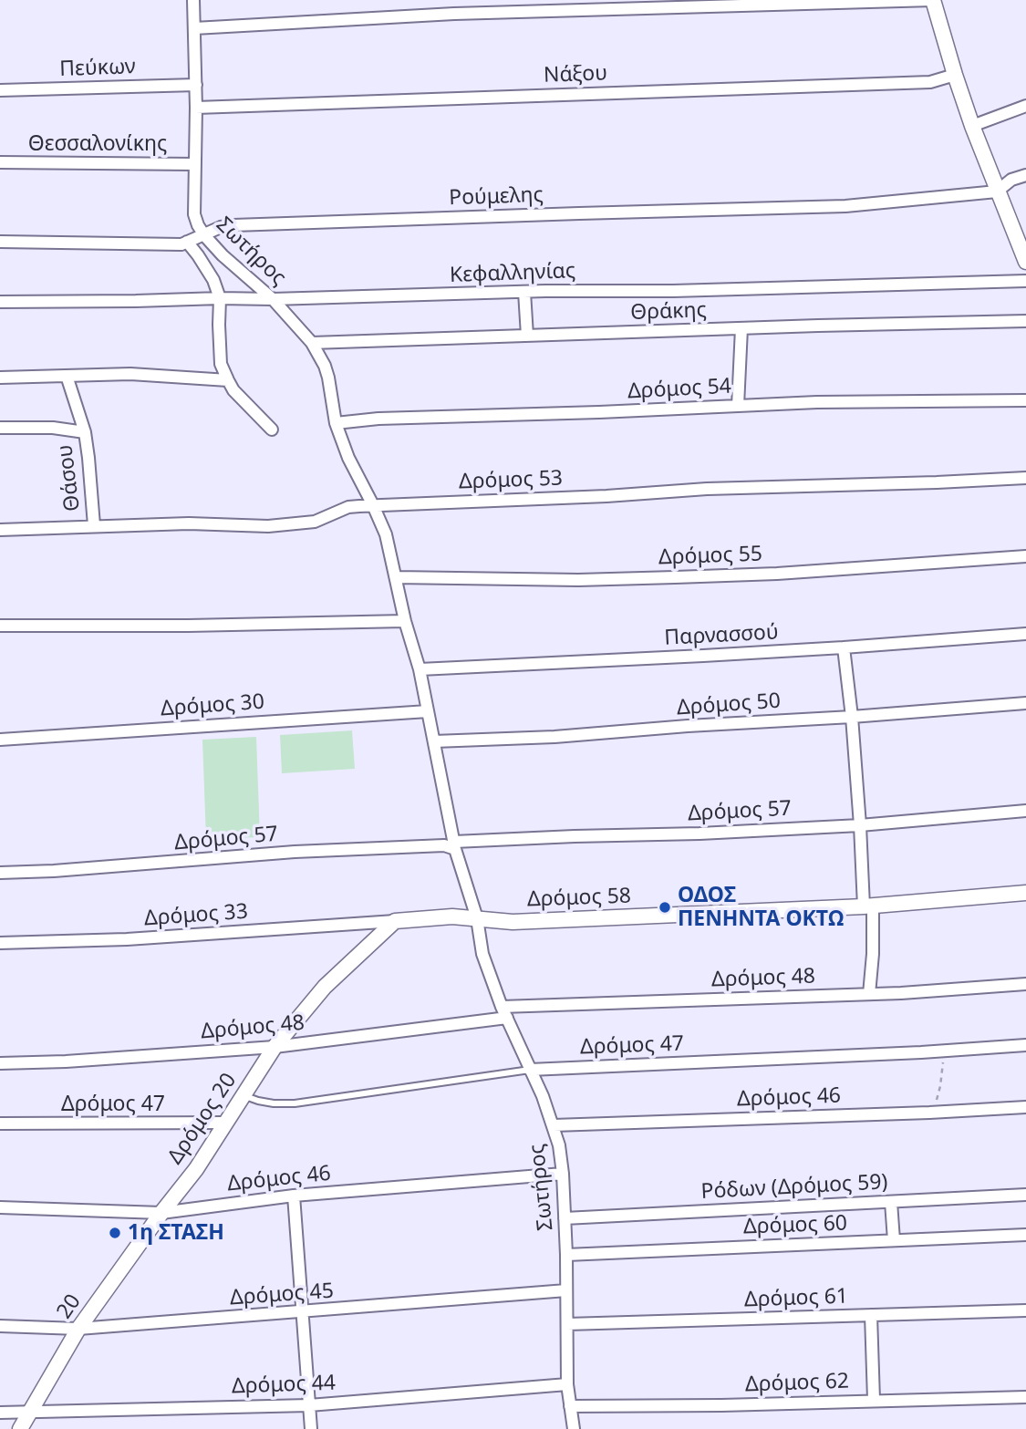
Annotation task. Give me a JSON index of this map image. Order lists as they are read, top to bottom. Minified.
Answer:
{"streets":{"street":["Πεύκων","Νάξου","Θεσσαλονίκης","Ρούμελης","Σωτήρος","Κεφαλληνίας","Θράκης","Δρόμος 54","Θάσου","Δρόμος 53","Δρόμος 55","Παρνασσού","Δρόμος 50","Δρόμος 30","Δρόμος 57","Δρόμος 58","Δρόμος 33","Δρόμος 48","Δρόμος 47","Δρόμος 46","Δρόμος 20","Ρόδων (Δρόμος 59)","Δρόμος 60","Δρόμος 45","Δρόμος 61","20","Δρόμος 62","Δρόμος 44"]},"crossings":[["Πεύκων","Σωτήρος"],["Νάξου","Σωτήρος"],["Θεσσαλονίκης","Σωτήρος"],["Ρούμελης","Σωτήρος"],["Σωτήρος","Κεφαλληνίας"],["Σωτήρος","Θράκης"],["Σωτήρος","Δρόμος 54"],["Σωτήρος","Δρόμος 53"],["Σωτήρος","Δρόμος 55"],["Σωτήρος","Παρνασσού"],["Σωτήρος","Δρόμος 50"],["Σωτήρος","Δρόμος 30"],["Σωτήρος","Δρόμος 57"],["Σωτήρος","Δρόμος 58"],["Σωτήρος","Δρόμος 48"],["Σωτήρος","Δρόμος 47"],["Σωτήρος","Δρόμος 46"],["Σωτήρος","Ρόδων (Δρόμος 59)"],["Σωτήρος","Δρόμος 60"],["Σωτήρος","Δρόμος 45"],["Σωτήρος","Δρόμος 61"],["Σωτήρος","Δρόμος 62"],["Σωτήρος","Δρόμος 44"],["Θάσου","Δρόμος 53"],["Δρόμος 58","Δρόμος 33"],["Δρόμος 48","Δρόμος 20"],["Δρόμος 47","Δρόμος 20"],["Δρόμος 46","Δρόμος 20"],["Δρόμος 46","20"],["Δρόμος 20","20"],["Δρόμος 45","20"],["20","Δρόμος 44"]],"places":["ΟΔΟΣ ΠΕΝΗΝΤΑ ΟΚΤΩ","1η ΣΤΑΣΗ"]}
